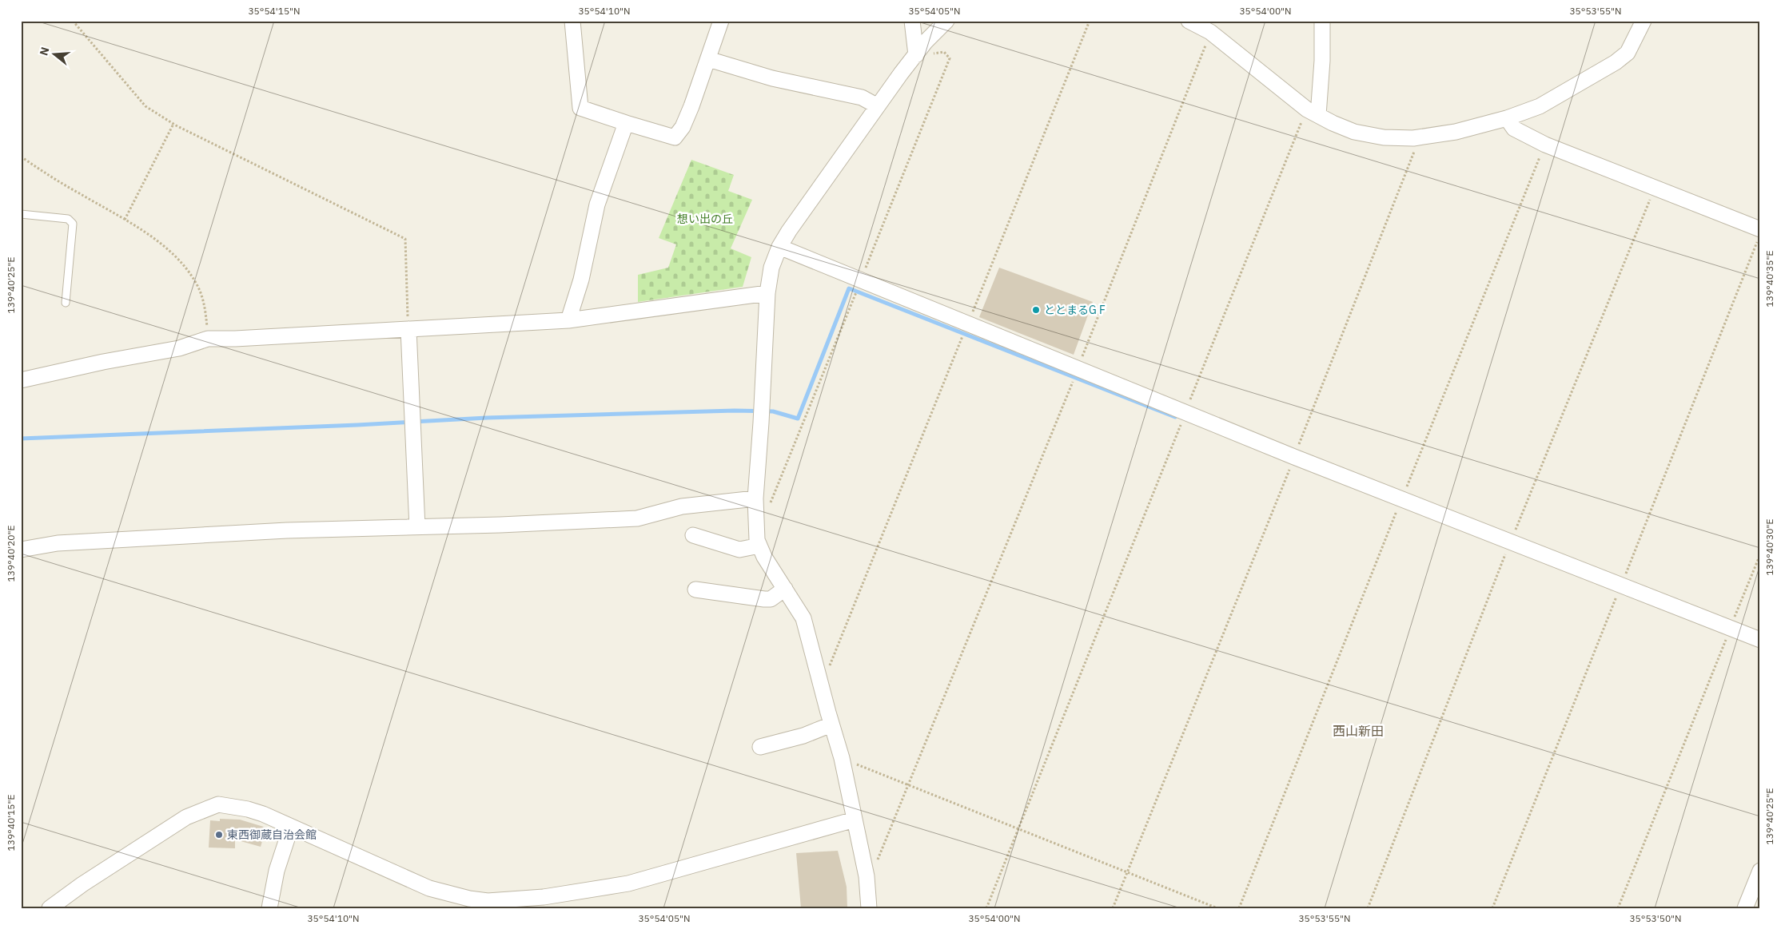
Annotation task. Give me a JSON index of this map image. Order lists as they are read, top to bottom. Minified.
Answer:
{"districts":["西山新田"],"parks":["想い出の丘"],"places":["ととまるG F","東西御蔵自治会館"],"north":"left","coordinates":["35°54'15\"N","35°54'10\"N","35°54'05\"N","35°54'00\"N","35°53'55\"N","139°40'35\"E","139°40'25\"E","139°40'30\"E","139°40'20\"E","139°40'15\"E","35°53'50\"N"]}
